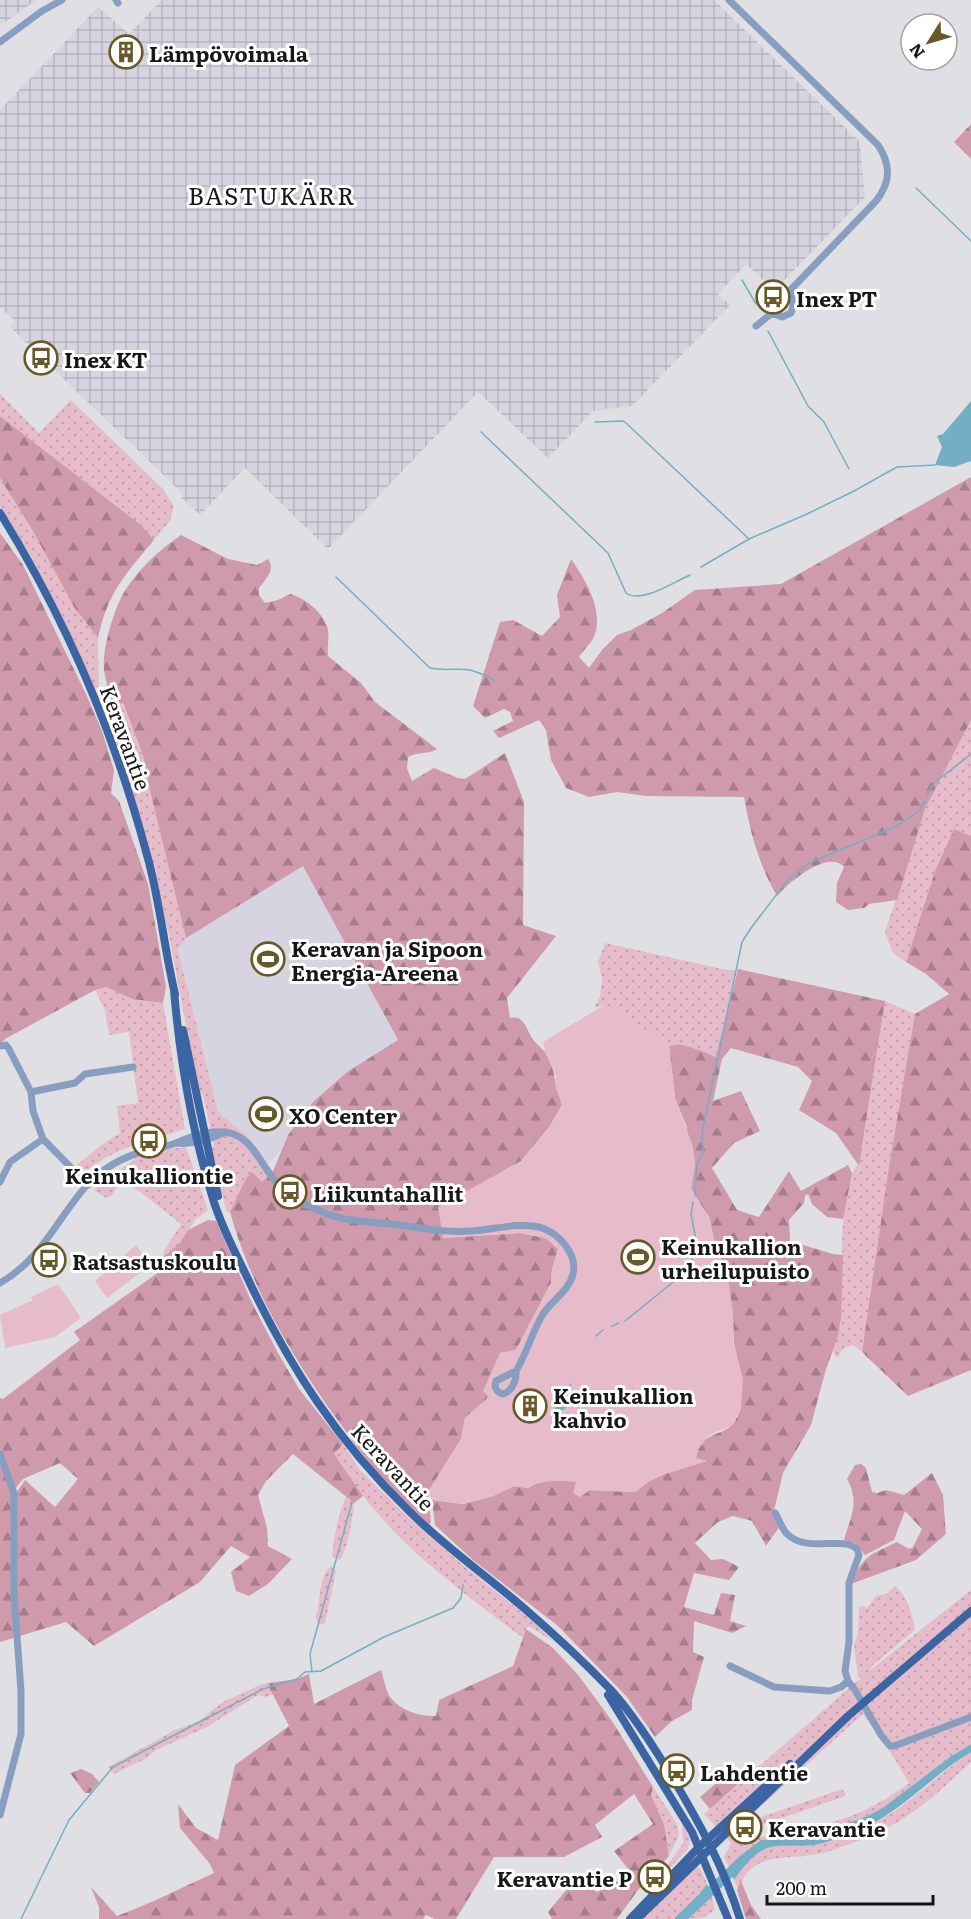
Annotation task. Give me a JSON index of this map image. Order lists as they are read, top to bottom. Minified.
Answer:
{"streets":{"main road":["Keravantie"]},"districts":["BASTUKÄRR"],"places":{"building":["Lämpövoimala","Keinukallion kahvio"],"bus stop":["Inex PT","Inex KT","Keinukalliontie","Liikuntahallit","Ratsastuskoulu","Lahdentie","Keravantie","Keravantie P"],"sports":["Keravan ja Sipoon Energia-Areena","XO Center","Keinukallion urheilupuisto"]},"scale_bar":"200 m","north":"bottom left"}
